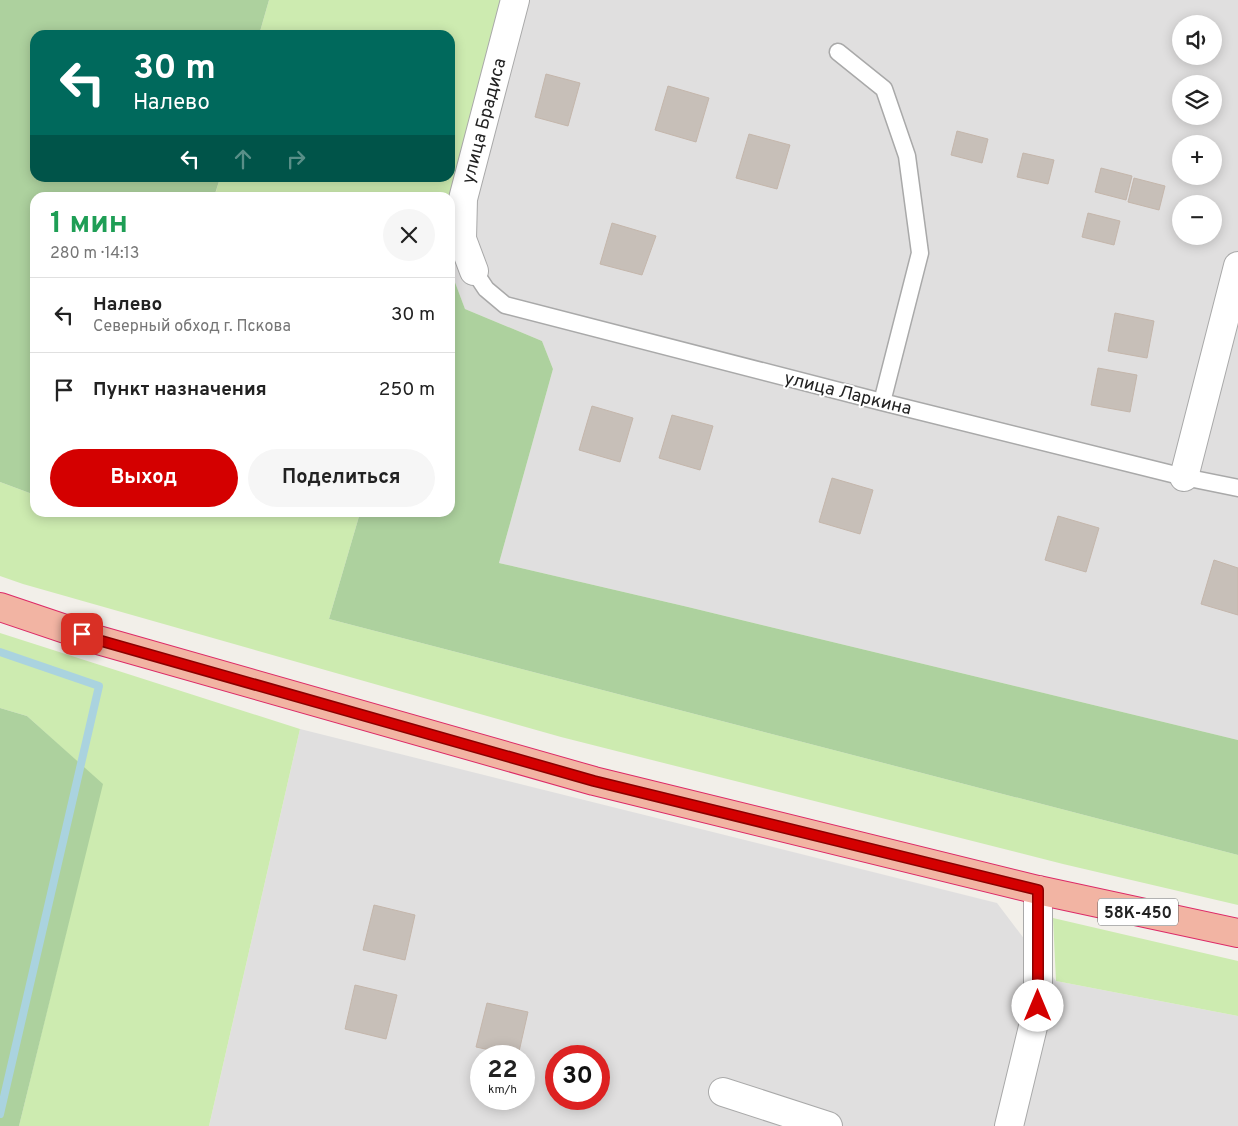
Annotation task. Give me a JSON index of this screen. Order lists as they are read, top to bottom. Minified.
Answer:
{"streets":{"highway":["58К-450"],"street":["улица Брадиса"],"lane":["улица Ларкина"]},"crossings":[["улица Брадиса","улица Ларкина"]],"page":{"map_buttons":["+","−"],"turn":["30 m","Налево"],"heading":["1 мин","280 m · 14:13"],"list":[{"name":"Налево","note":"Северный обход г. Пскова","value":"30 m"},{"name":"Пункт назначения","value":"250 m"}],"buttons":["Выход","Поделиться"],"speed":"22 km/h","limit":"30"}}
